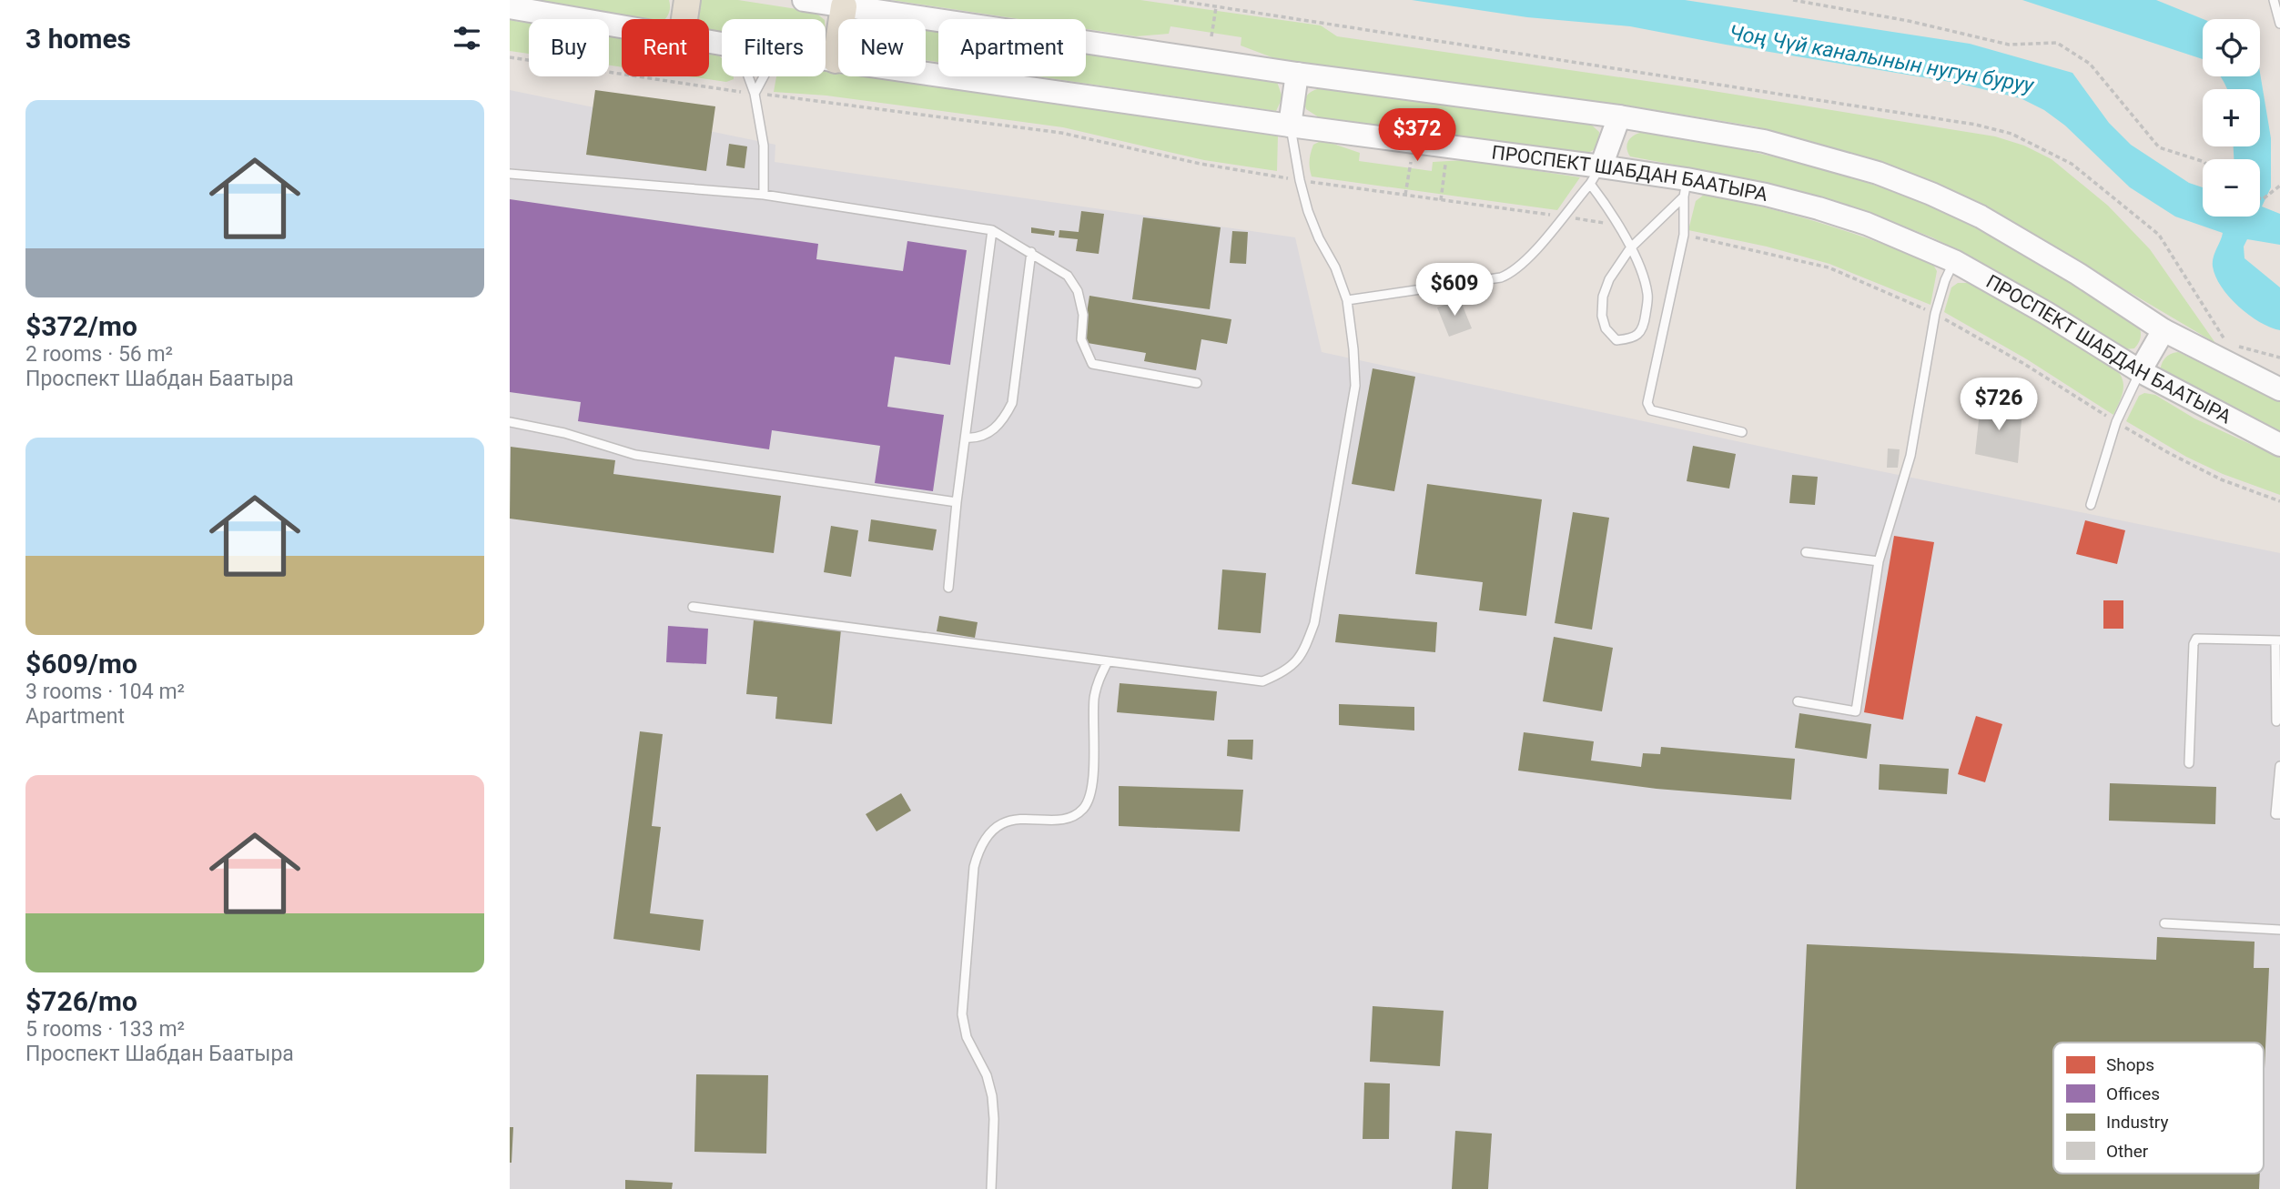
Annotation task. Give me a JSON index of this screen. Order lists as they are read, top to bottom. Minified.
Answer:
{"streets":{"main road":["ПРОСПЕКТ ШАБДАН БААТЫРА"]},"water":["Чоң Чүй каналынын нугун буруу"],"legend":["Shops","Offices","Industry","Other"],"page":{"heading":"3 homes","map_buttons":["+","−"],"chip":["Buy","Rent","Filters","New","Apartment"],"list":[{"name":"$372/mo","note":"2 rooms · 56 m² · Проспект Шабдан Баатыра"},{"name":"$609/mo","note":"3 rooms · 104 m² · Apartment"},{"name":"$726/mo","note":"5 rooms · 133 m² · Проспект Шабдан Баатыра"}],"price":["$372","$609","$726"]}}
